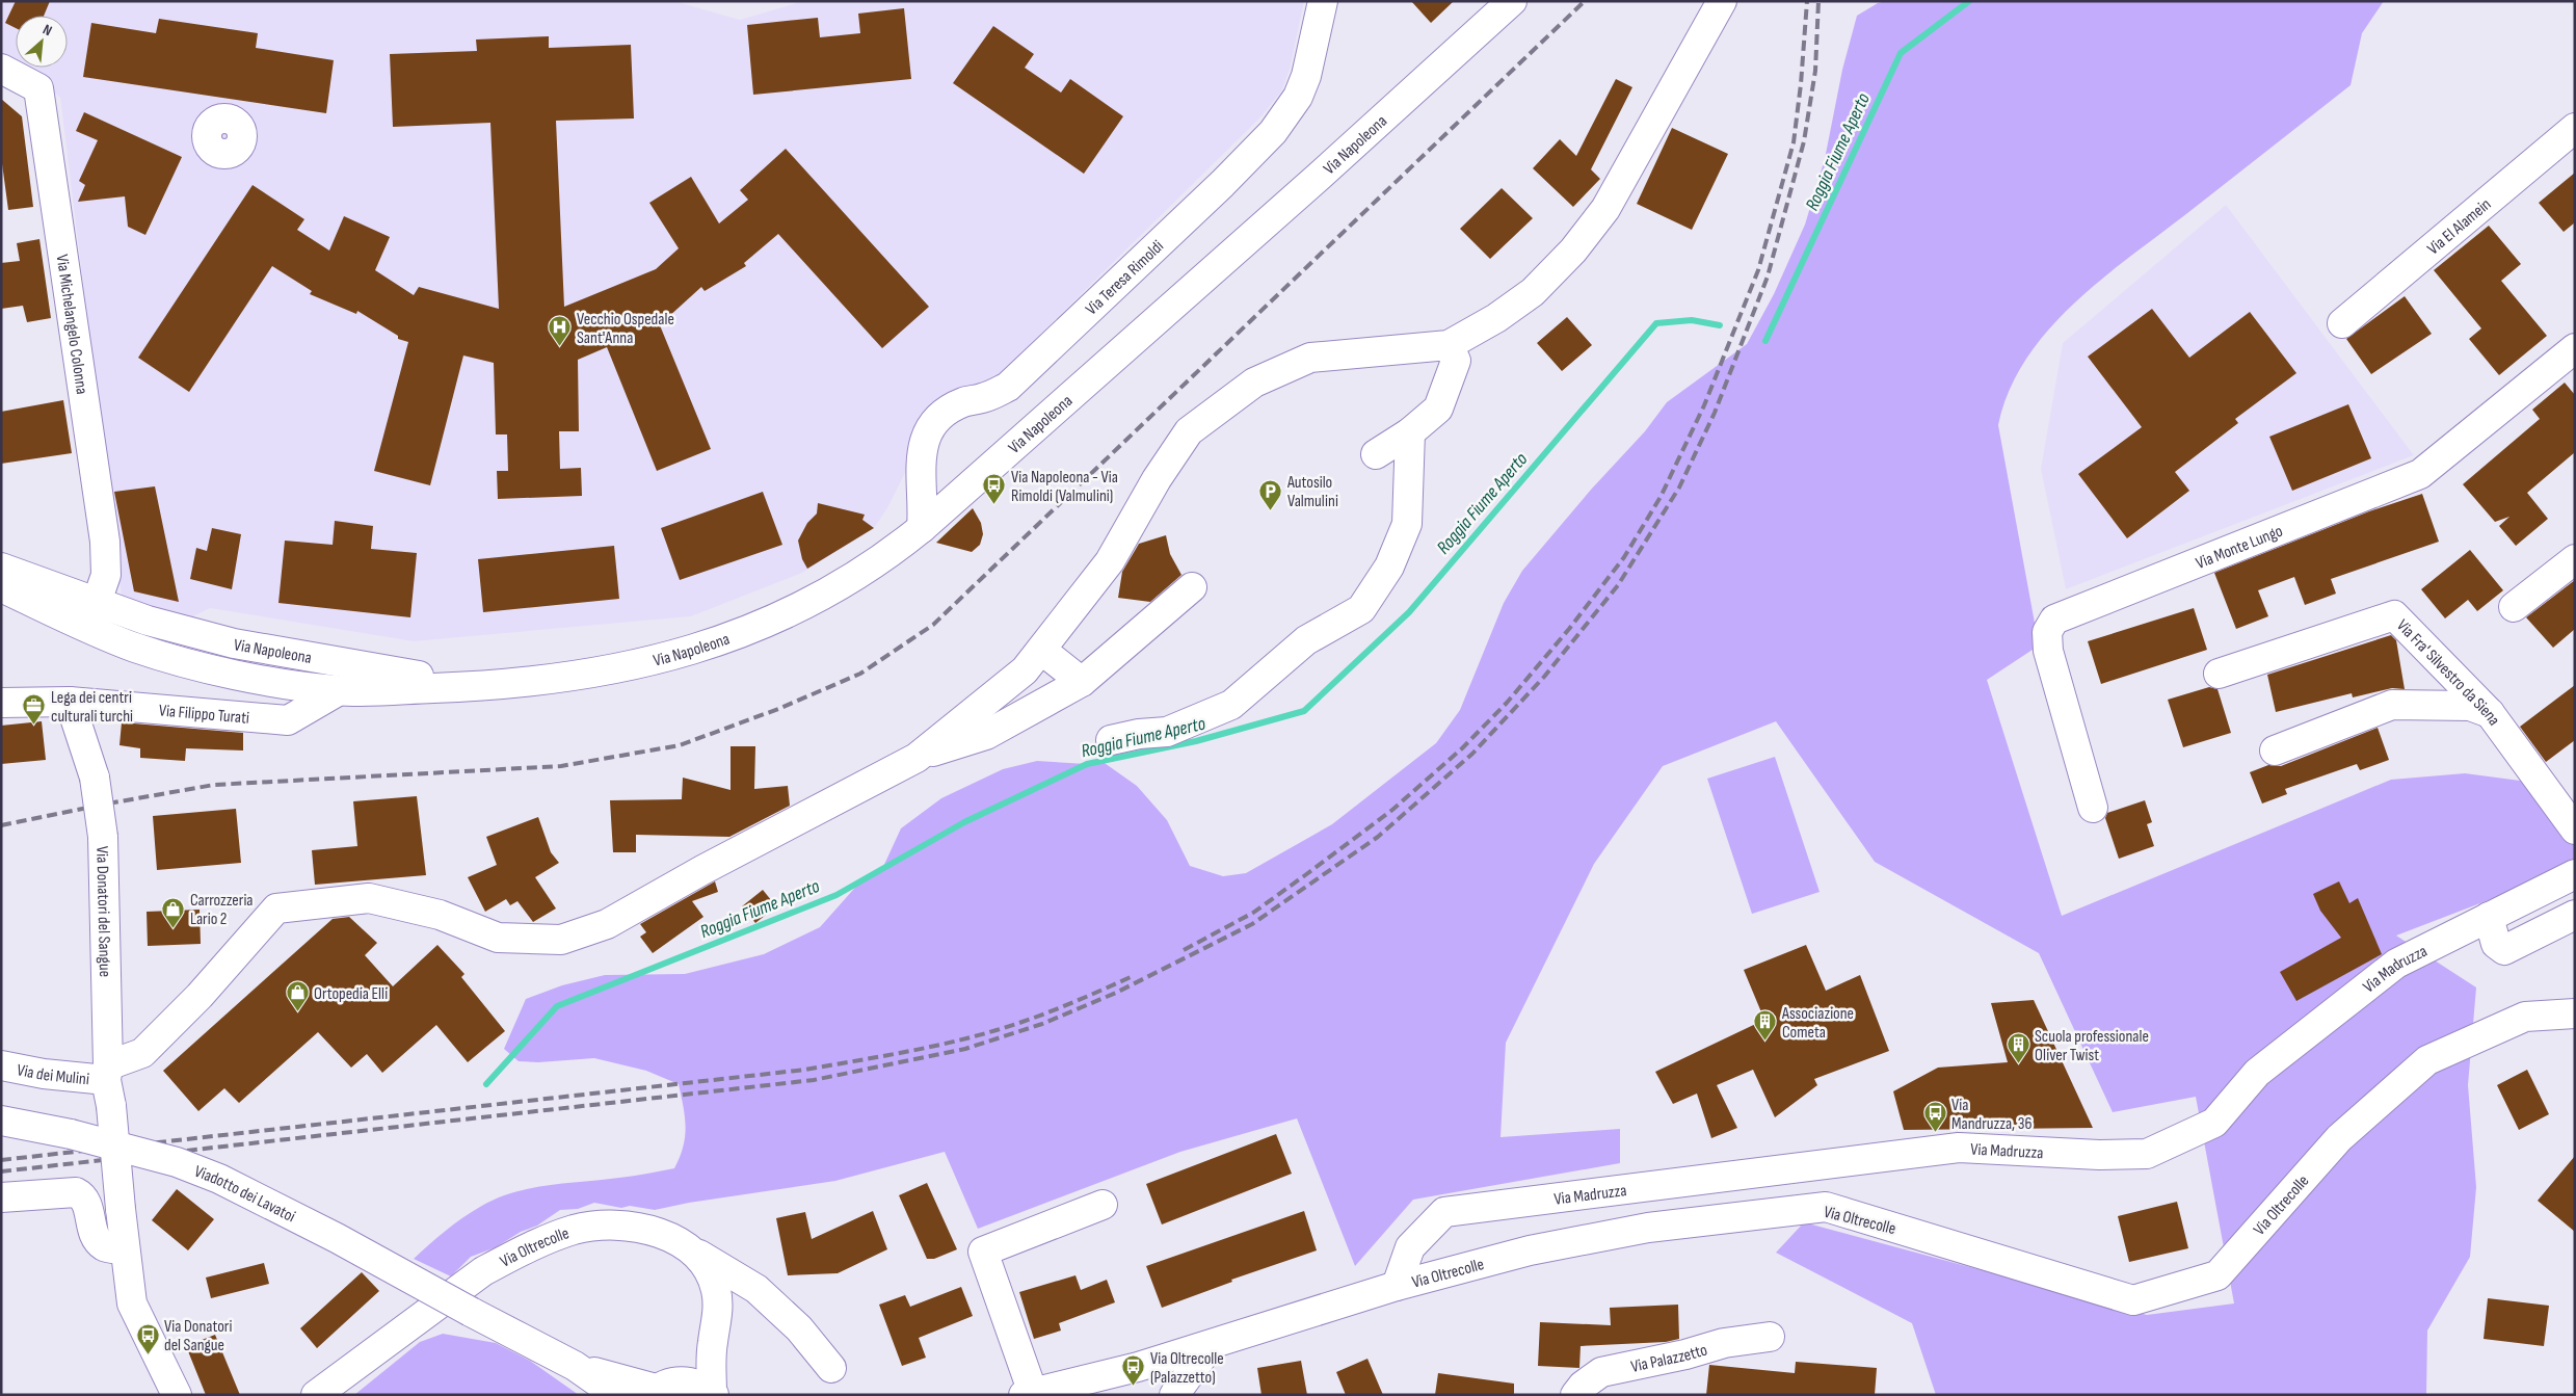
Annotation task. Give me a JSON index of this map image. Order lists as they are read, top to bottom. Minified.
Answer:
{"streets":{"street":["Via Napoleona","Via El Alamein","Via Teresa Rimoldi","Via Michelangelo Colonna","Via Monte Lungo","Via Fra' Silvestro da Siena","Via Filippo Turati","Via Donatori del Sangue","Via Madruzza","Via dei Mulini","Viadotto dei Lavatoi","Via Oltrecolle","Via Palazzetto"]},"crossings":[["Via Napoleona","Via Teresa Rimoldi"],["Via Napoleona","Via Michelangelo Colonna"],["Via Napoleona","Via Filippo Turati"],["Via Filippo Turati","Via Donatori del Sangue"],["Via Donatori del Sangue","Via dei Mulini"],["Via Madruzza","Via Oltrecolle"]],"water":["Roggia Fiume Aperto"],"places":{"hospital":["Vecchio Ospedale Sant'Anna"],"bus stop":["Via Napoleona - Via Rimoldi (Valmulini)","Via Mandruzza, 36","Via Donatori del Sangue","Via Oltrecolle (Palazzetto)"],"parking":["Autosilo Valmulini"],"office":["Lega dei centri culturali turchi"],"shop":["Carrozzeria Lario 2","Ortopedia Elli"],"building":["Associazione Cometa","Scuola professionale Oliver Twist"]},"north":"top right"}
